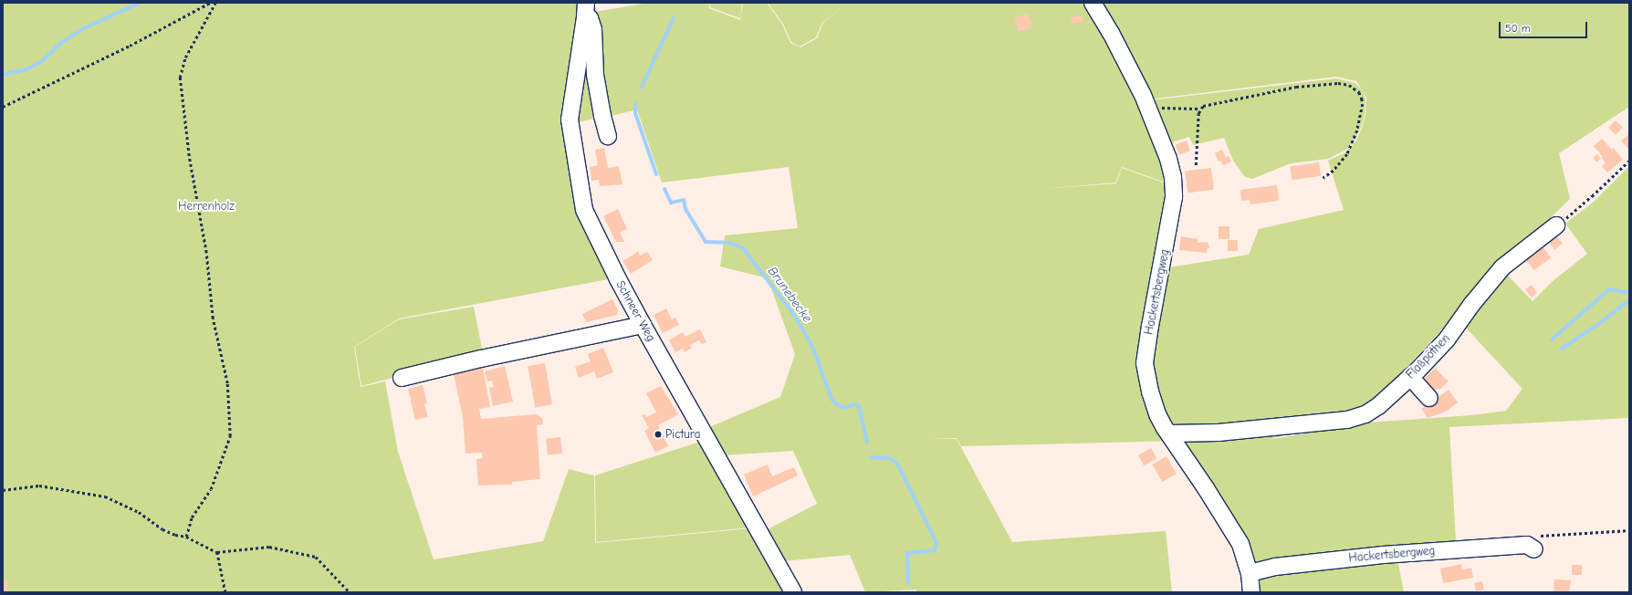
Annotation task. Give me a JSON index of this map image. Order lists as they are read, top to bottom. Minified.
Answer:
{"streets":{"street":["Hackertsbergweg","Schneer Weg","Flaßpöthen"]},"crossings":[["Hackertsbergweg","Flaßpöthen"]],"water":["Brunebecke"],"parks":["Herrenholz"],"places":["Pictura"],"scale_bar":"50 m"}
